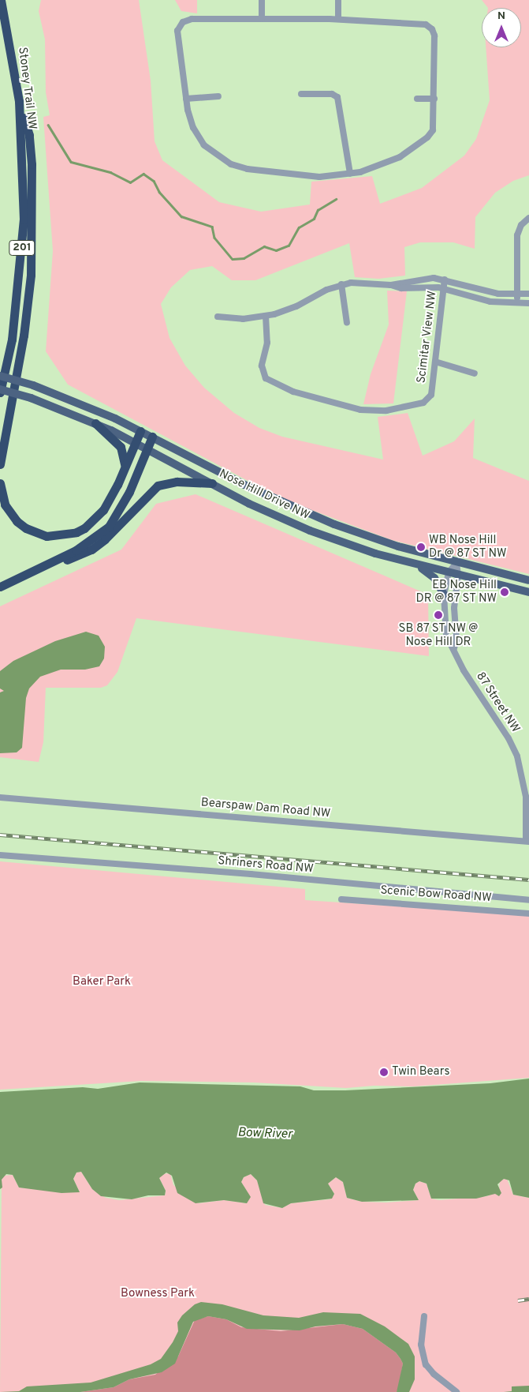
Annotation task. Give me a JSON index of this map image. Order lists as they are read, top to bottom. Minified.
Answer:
{"streets":{"highway":["Stoney Trail NW","201"],"main road":["Nose Hill Drive NW"],"street":["Scimitar View NW","87 Street NW","Bearspaw Dam Road NW","Shriners Road NW","Scenic Bow Road NW"]},"crossings":[["Nose Hill Drive NW","87 Street NW"],["87 Street NW","Bearspaw Dam Road NW"]],"water":["Bow River"],"parks":["Baker Park","Bowness Park"],"places":["WB Nose Hill Dr @ 87 ST NW","EB Nose Hill DR @ 87 ST NW","SB 87 ST NW @ Nose Hill DR","Twin Bears"],"north":"top"}
